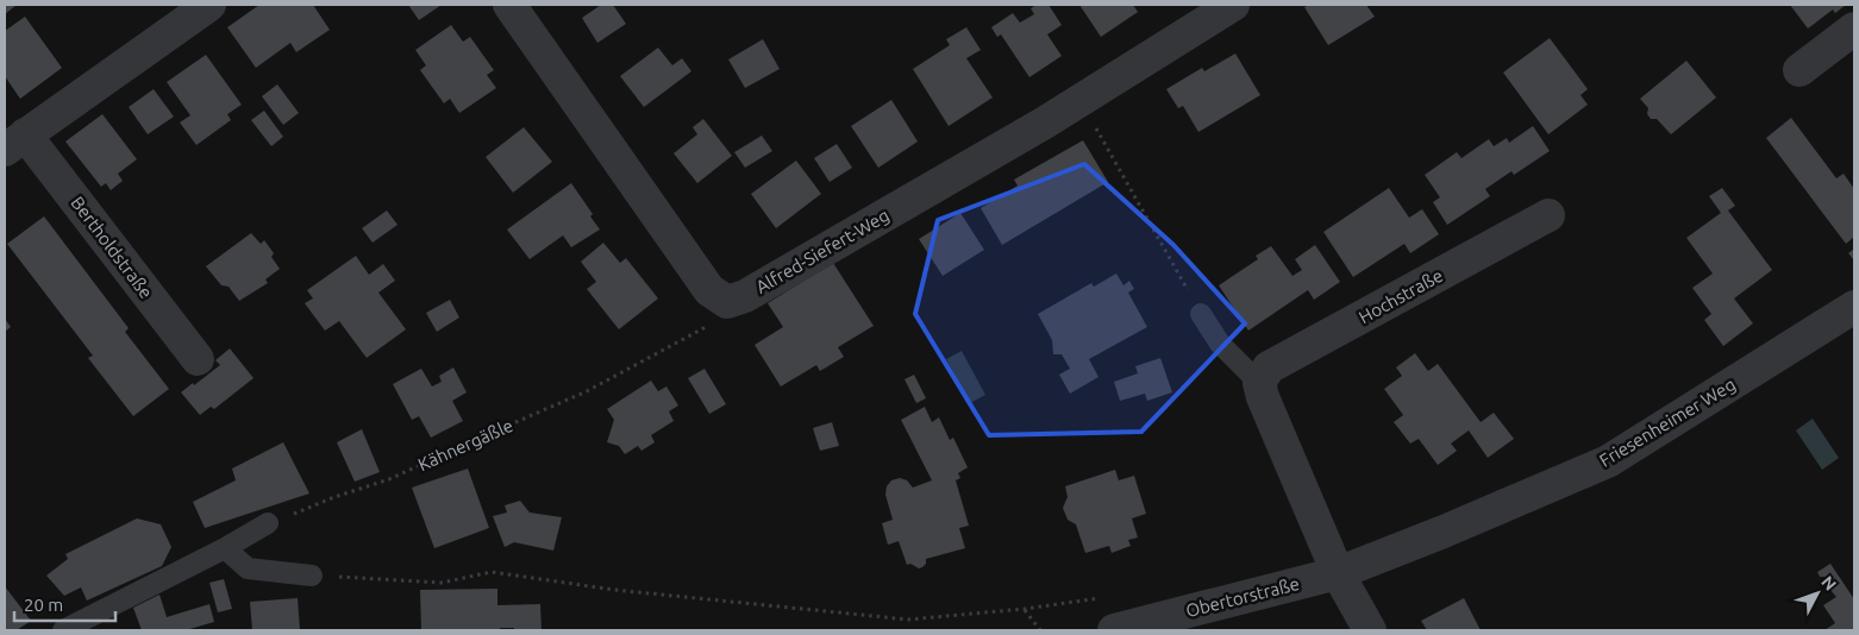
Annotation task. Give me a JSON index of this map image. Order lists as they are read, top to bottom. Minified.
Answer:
{"streets":{"street":["Bertholdstraße","Alfred-Siefert-Weg","Hochstraße","Friesenheimer Weg","Obertorstraße"],"path":["Kähnergäßle"]},"crossings":[["Friesenheimer Weg","Obertorstraße"]],"scale_bar":"20 m","north":"top right"}
